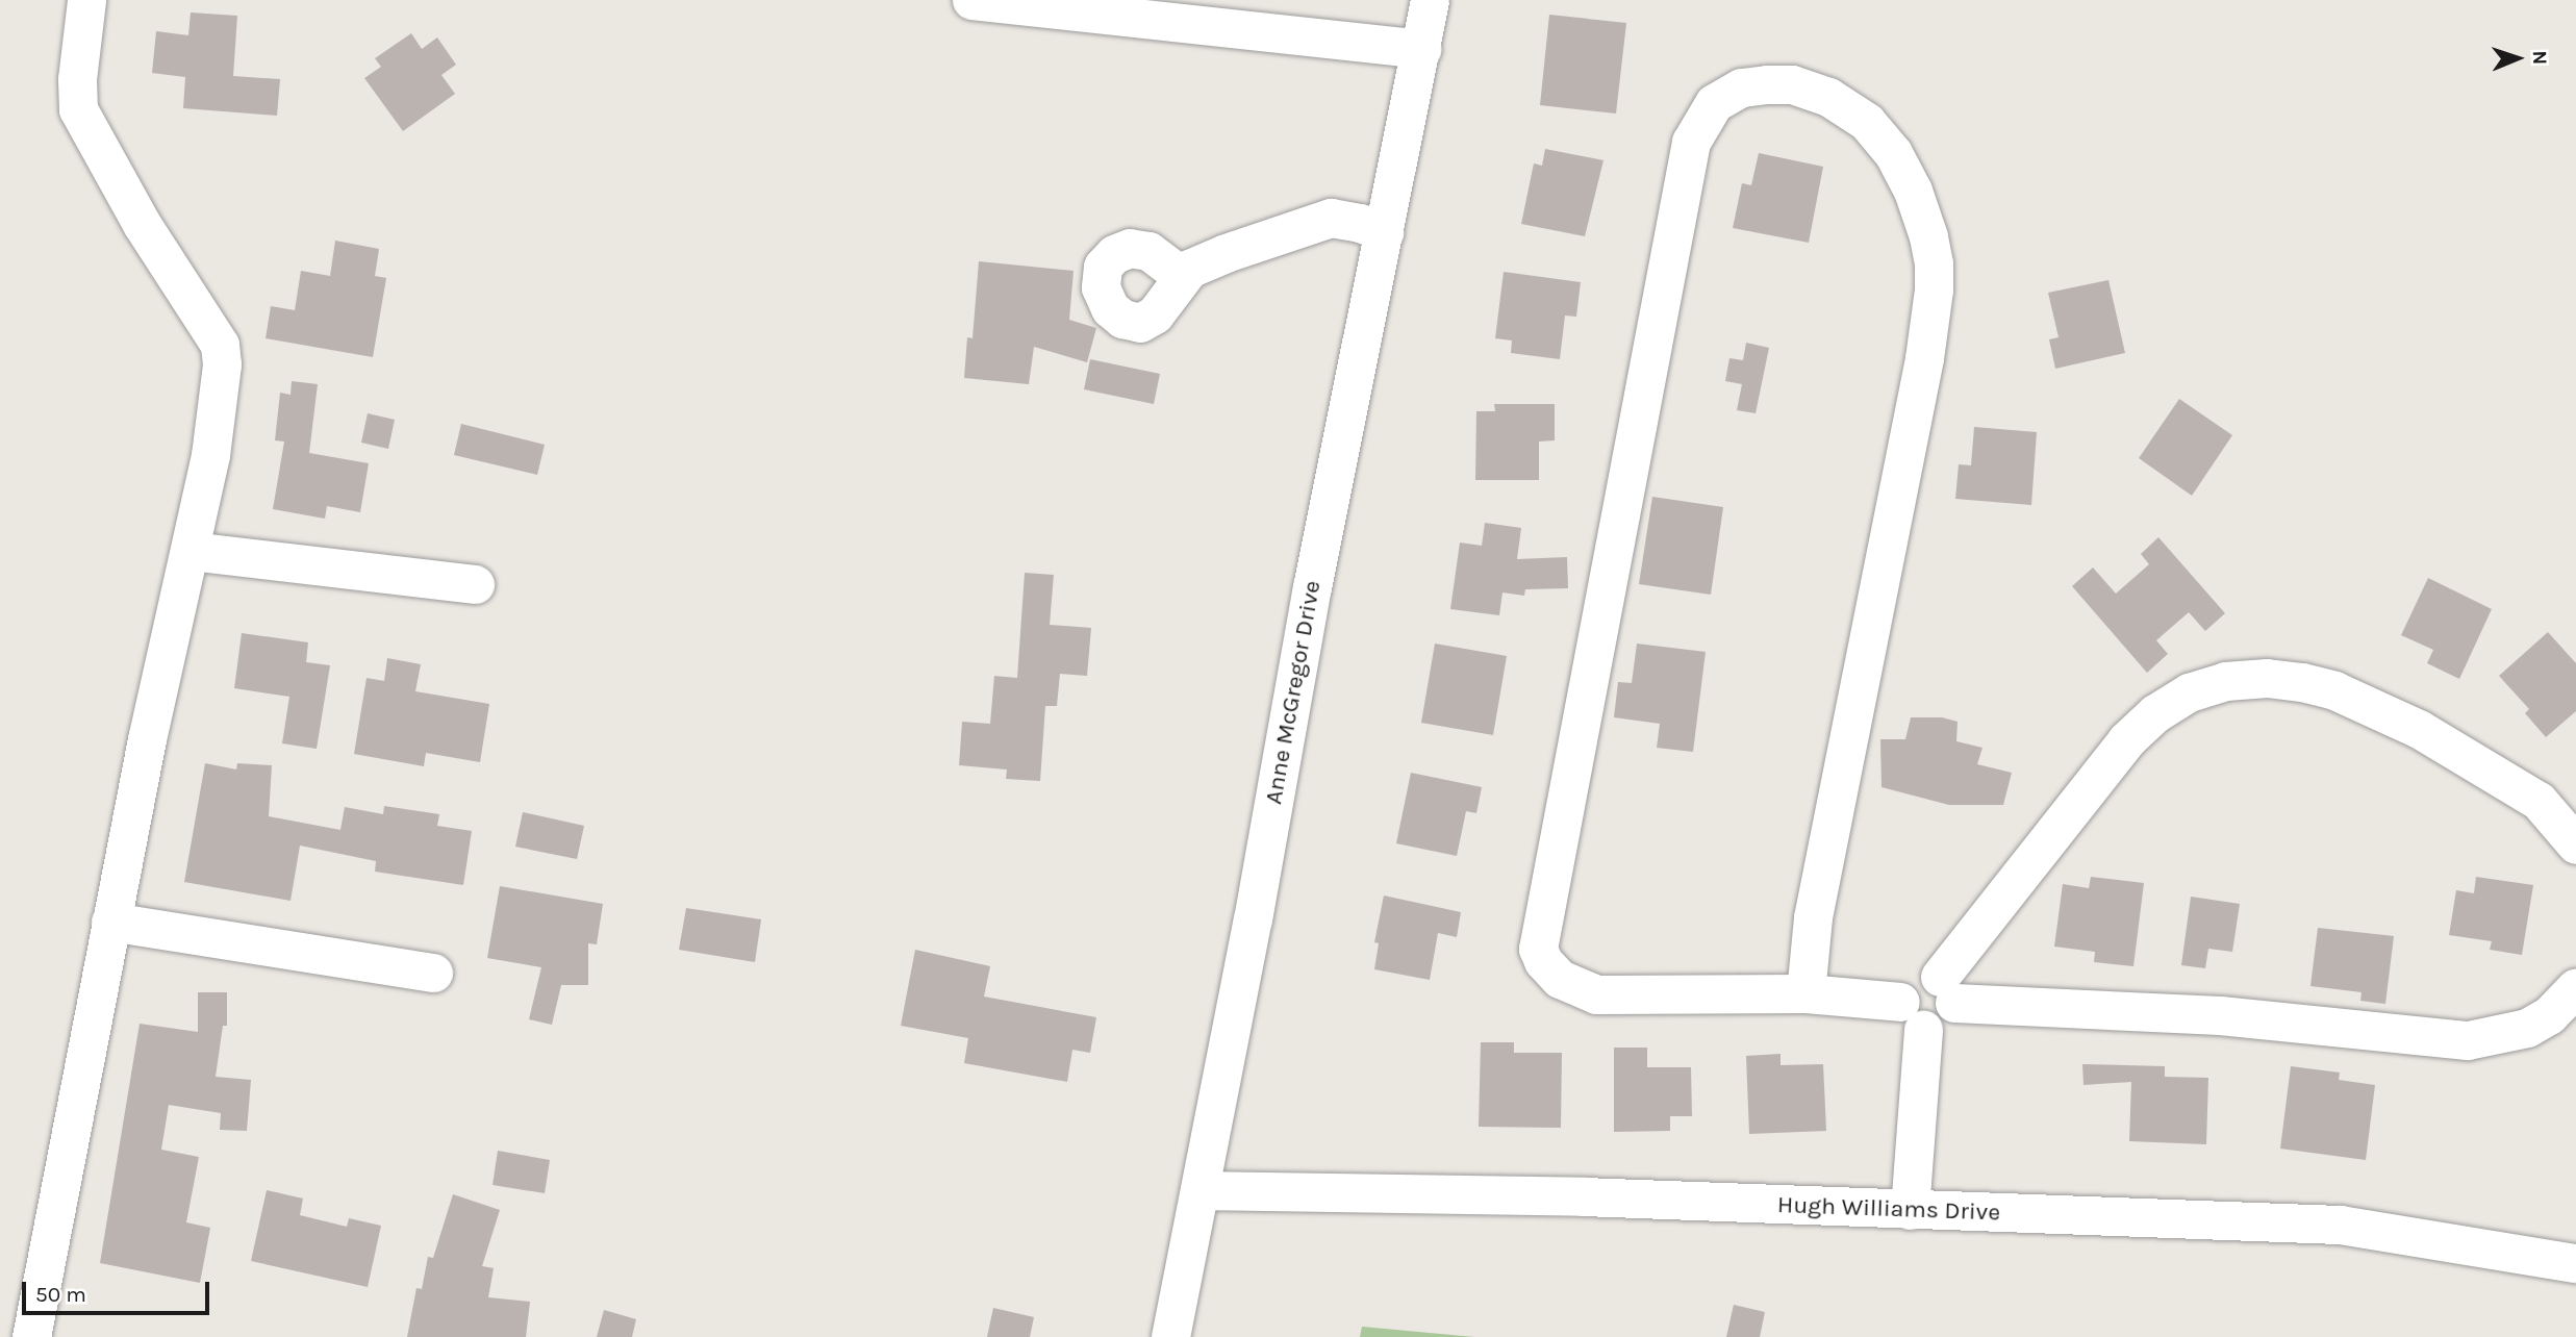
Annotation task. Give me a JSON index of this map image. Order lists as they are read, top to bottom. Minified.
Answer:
{"streets":{"street":["Anne McGregor Drive","Hugh Williams Drive"]},"crossings":[["Anne McGregor Drive","Hugh Williams Drive"]],"scale_bar":"50 m","north":"right"}
